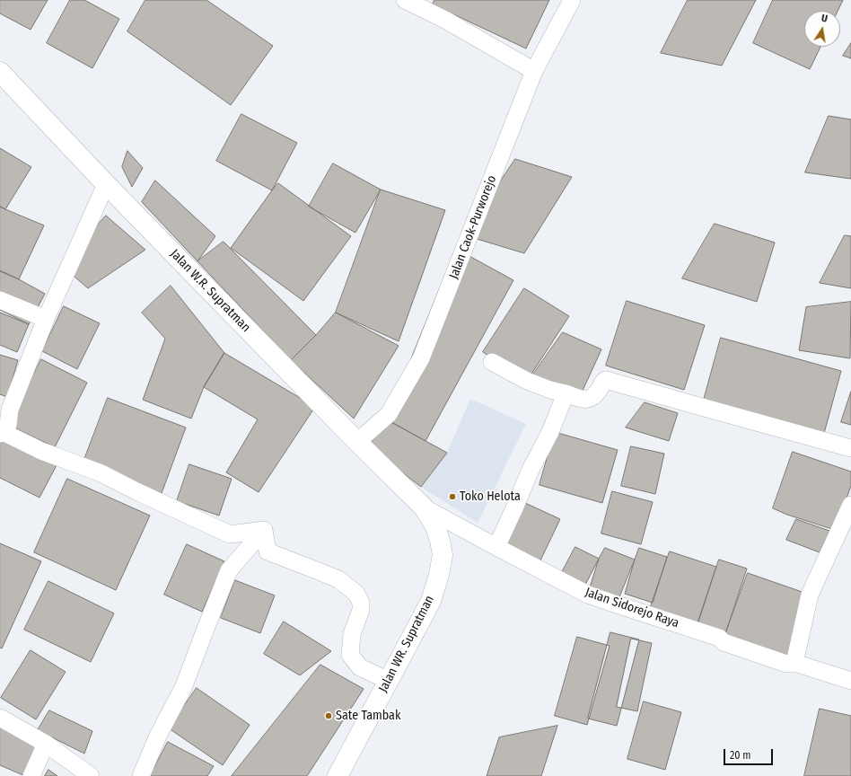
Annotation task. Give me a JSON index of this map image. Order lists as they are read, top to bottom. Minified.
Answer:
{"streets":{"main road":["Jalan W.R. Supratman","Jalan WR. Supratman"],"street":["Jalan Caok-Purworejo","Jalan Sidorejo Raya"]},"crossings":[["Jalan Caok-Purworejo","Jalan W.R. Supratman"],["Jalan W.R. Supratman","Jalan Sidorejo Raya"],["Jalan W.R. Supratman","Jalan WR. Supratman"],["Jalan Sidorejo Raya","Jalan WR. Supratman"]],"places":["Toko Helota","Sate Tambak"],"scale_bar":"20 m","north":"top"}
